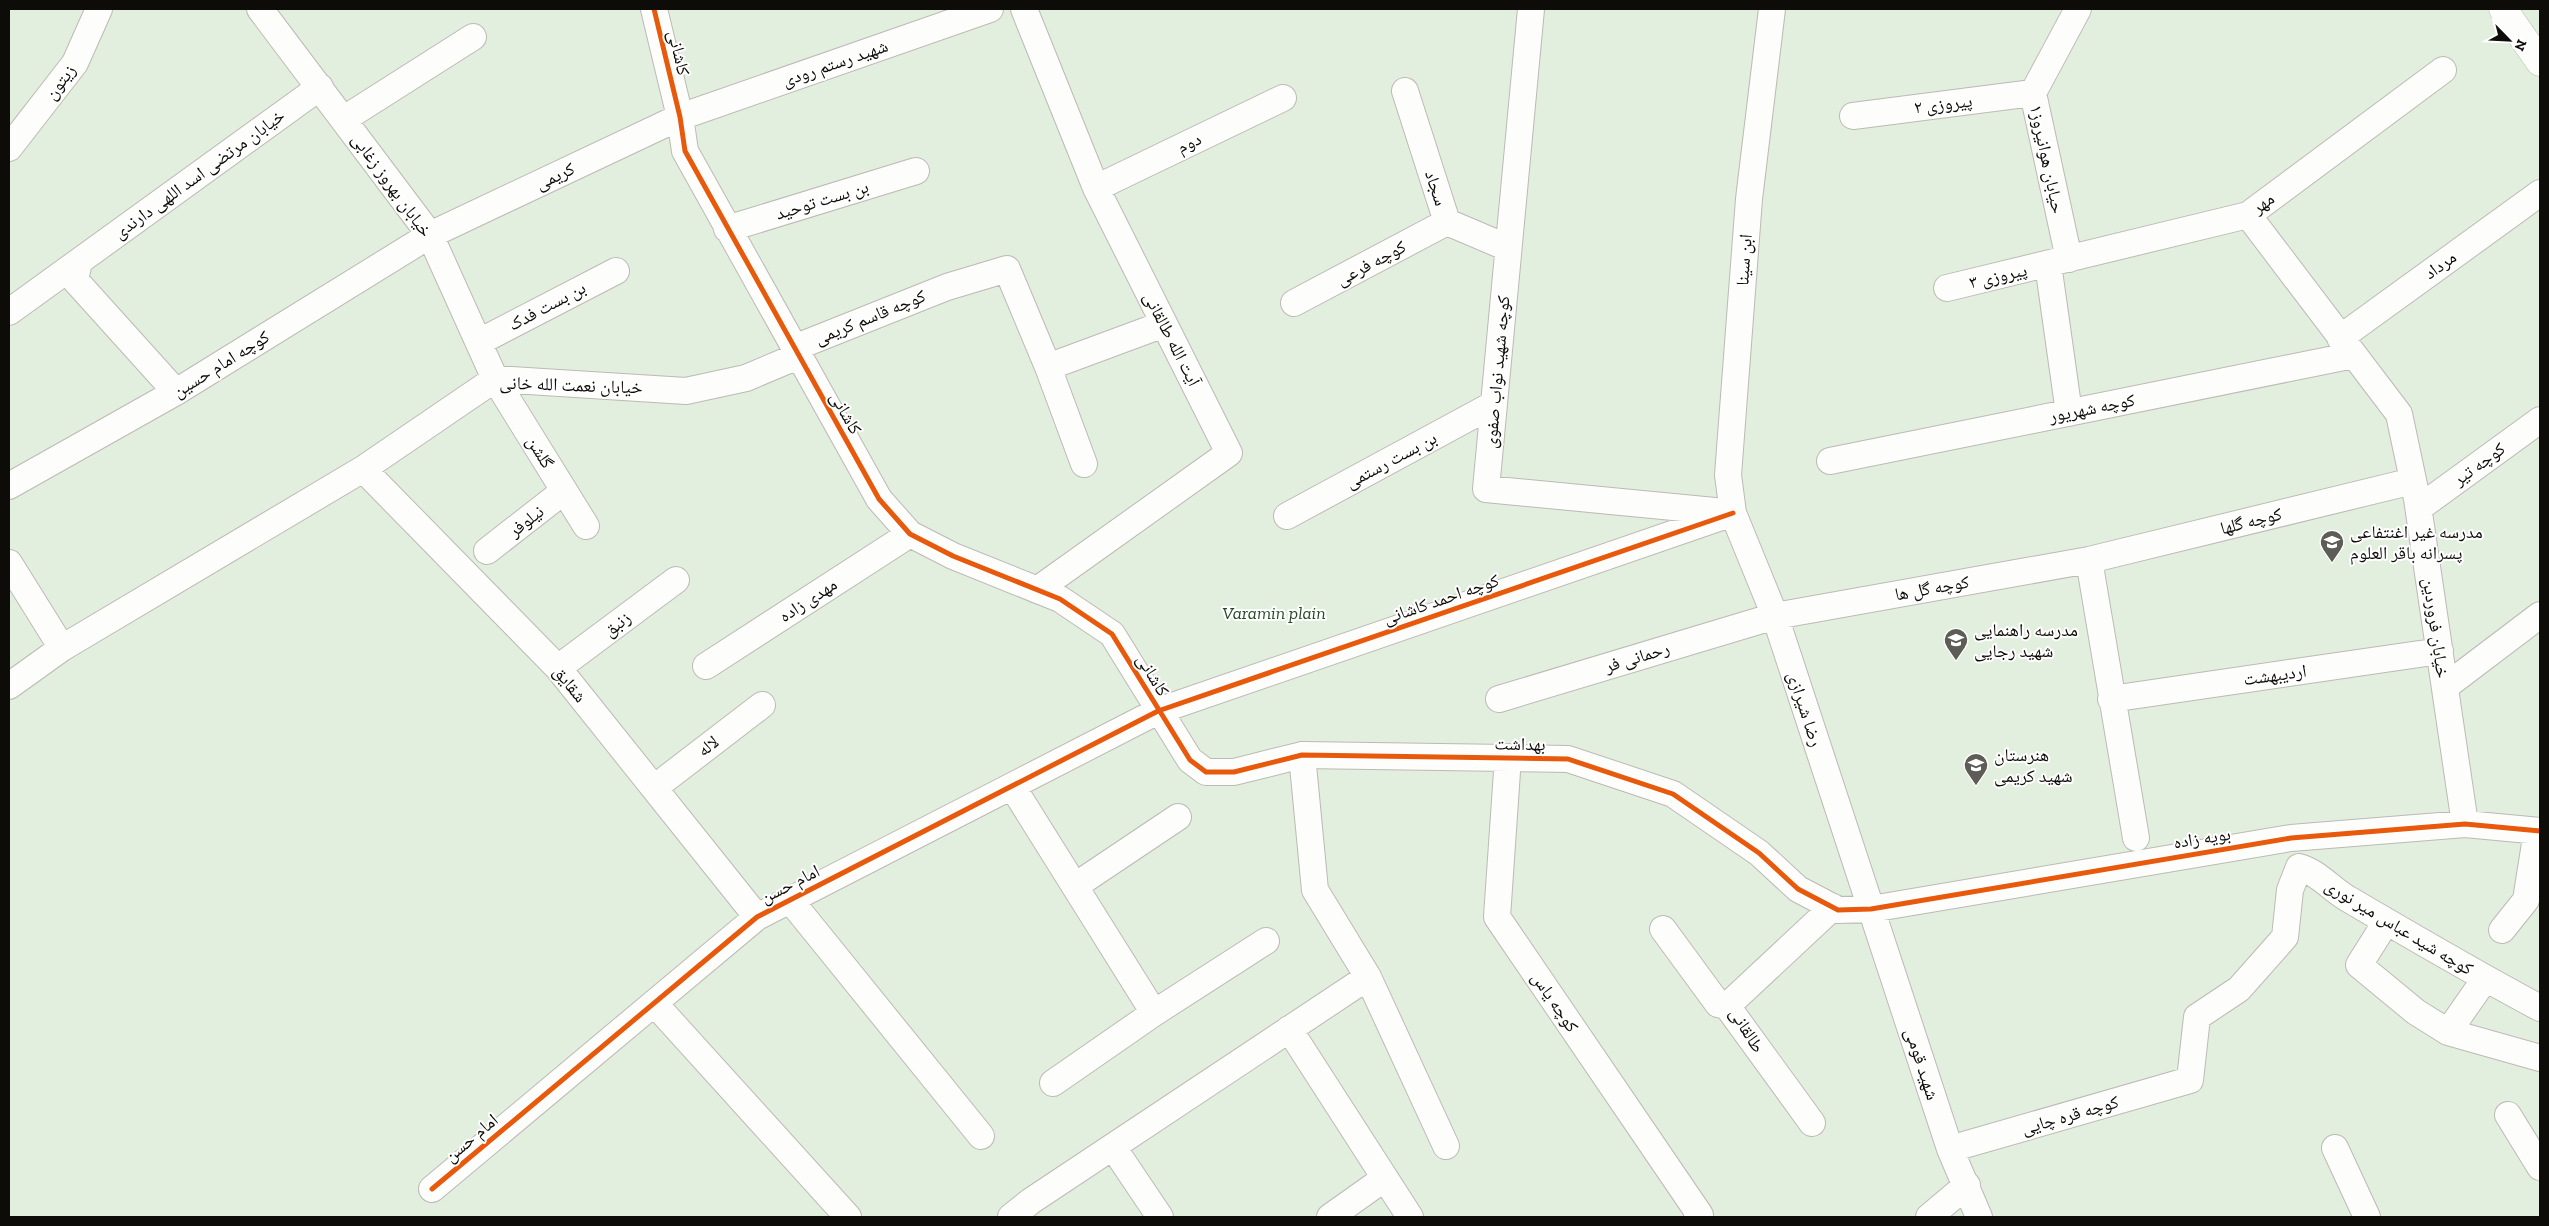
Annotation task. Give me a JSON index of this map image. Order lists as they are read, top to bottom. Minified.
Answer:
{"streets":{"street":["کاشانی","شهید رستم رودی","زیتون","پیروزی ۲","دوم","حیابان هوانیروز۱","خیابان مرتضی اسد اللهی دارندی","کریمی","خیابان بهروز زغابی","سجاد","بن بست توحید","مهر","ابن سینا","کوچه فرعی","مرداد","پیروزی ۳","بن بست فدک","کوچه قاسم کریمی","آیت الله طالقانی","کوچه امام حسین","کوچه شهید نواب صفوی","خیابان نعمت الله خانی","کوچه شهریور","گلشن","بن بست رستمی","کوچه تیر","نیلوفر","کوچه گلها","کوچه گل ها","کوچه احمد کاشانی","مهدی زاده","زنبق","خیابان فروردین","رحمانی فر","اردیبهشت","شقایق","رضا شیرازی","بهداشت","لاله","بویه زاده","امام حسن","کوچه شید عباس میر نوری","کوچه یاس","طالقانی","شهید قومی","کوچه قره چایی"]},"crossings":[["کاشانی","شهید رستم رودی"],["کاشانی","کریمی"],["کاشانی","بن بست توحید"],["کاشانی","کوچه قاسم کریمی"],["کاشانی","آیت الله طالقانی"],["کاشانی","خیابان نعمت الله خانی"],["کاشانی","کوچه احمد کاشانی"],["کاشانی","مهدی زاده"],["کاشانی","بهداشت"],["کاشانی","امام حسن"],["شهید رستم رودی","کریمی"],["پیروزی ۲","حیابان هوانیروز۱"],["دوم","آیت الله طالقانی"],["حیابان هوانیروز۱","مهر"],["حیابان هوانیروز۱","پیروزی ۳"],["حیابان هوانیروز۱","کوچه شهریور"],["خیابان مرتضی اسد اللهی دارندی","خیابان بهروز زغابی"],["کریمی","خیابان بهروز زغابی"],["کریمی","کوچه امام حسین"],["خیابان بهروز زغابی","بن بست فدک"],["خیابان بهروز زغابی","کوچه امام حسین"],["خیابان بهروز زغابی","خیابان نعمت الله خانی"],["خیابان بهروز زغابی","گلشن"],["سجاد","کوچه فرعی"],["سجاد","کوچه شهید نواب صفوی"],["مهر","پیروزی ۳"],["مهر","خیابان فروردین"],["ابن سینا","کوچه شهید نواب صفوی"],["ابن سینا","کوچه احمد کاشانی"],["ابن سینا","رضا شیرازی"],["مرداد","کوچه شهریور"],["مرداد","خیابان فروردین"],["کوچه قاسم کریمی","خیابان نعمت الله خانی"],["کوچه شهید نواب صفوی","بن بست رستمی"],["کوچه شهید نواب صفوی","کوچه احمد کاشانی"],["کوچه شهید نواب صفوی","رضا شیرازی"],["خیابان نعمت الله خانی","گلشن"],["خیابان نعمت الله خانی","شقایق"],["کوچه شهریور","خیابان فروردین"],["گلشن","نیلوفر"],["کوچه تیر","خیابان فروردین"],["کوچه گلها","کوچه گل ها"],["کوچه گلها","خیابان فروردین"],["کوچه گل ها","رحمانی فر"],["کوچه گل ها","رضا شیرازی"],["کوچه احمد کاشانی","رضا شیرازی"],["کوچه احمد کاشانی","بهداشت"],["کوچه احمد کاشانی","امام حسن"],["زنبق","شقایق"],["خیابان فروردین","اردیبهشت"],["خیابان فروردین","بویه زاده"],["رحمانی فر","رضا شیرازی"],["شقایق","لاله"],["شقایق","امام حسن"],["رضا شیرازی","بهداشت"],["رضا شیرازی","بویه زاده"],["رضا شیرازی","شهید قومی"],["بهداشت","بویه زاده"],["بهداشت","امام حسن"],["بهداشت","کوچه یاس"],["بهداشت","طالقانی"],["بهداشت","شهید قومی"],["بویه زاده","شهید قومی"],["کوچه شید عباس میر نوری","کوچه قره چایی"],["شهید قومی","کوچه قره چایی"]],"parks":["Varamin plain"],"places":{"school or university":["مدرسه غیر اغنتفاعی پسرانه باقر العلوم","مدرسه راهنمایی شهید رجایی","هنرستان شهید کریمی"]},"north":"bottom right"}
